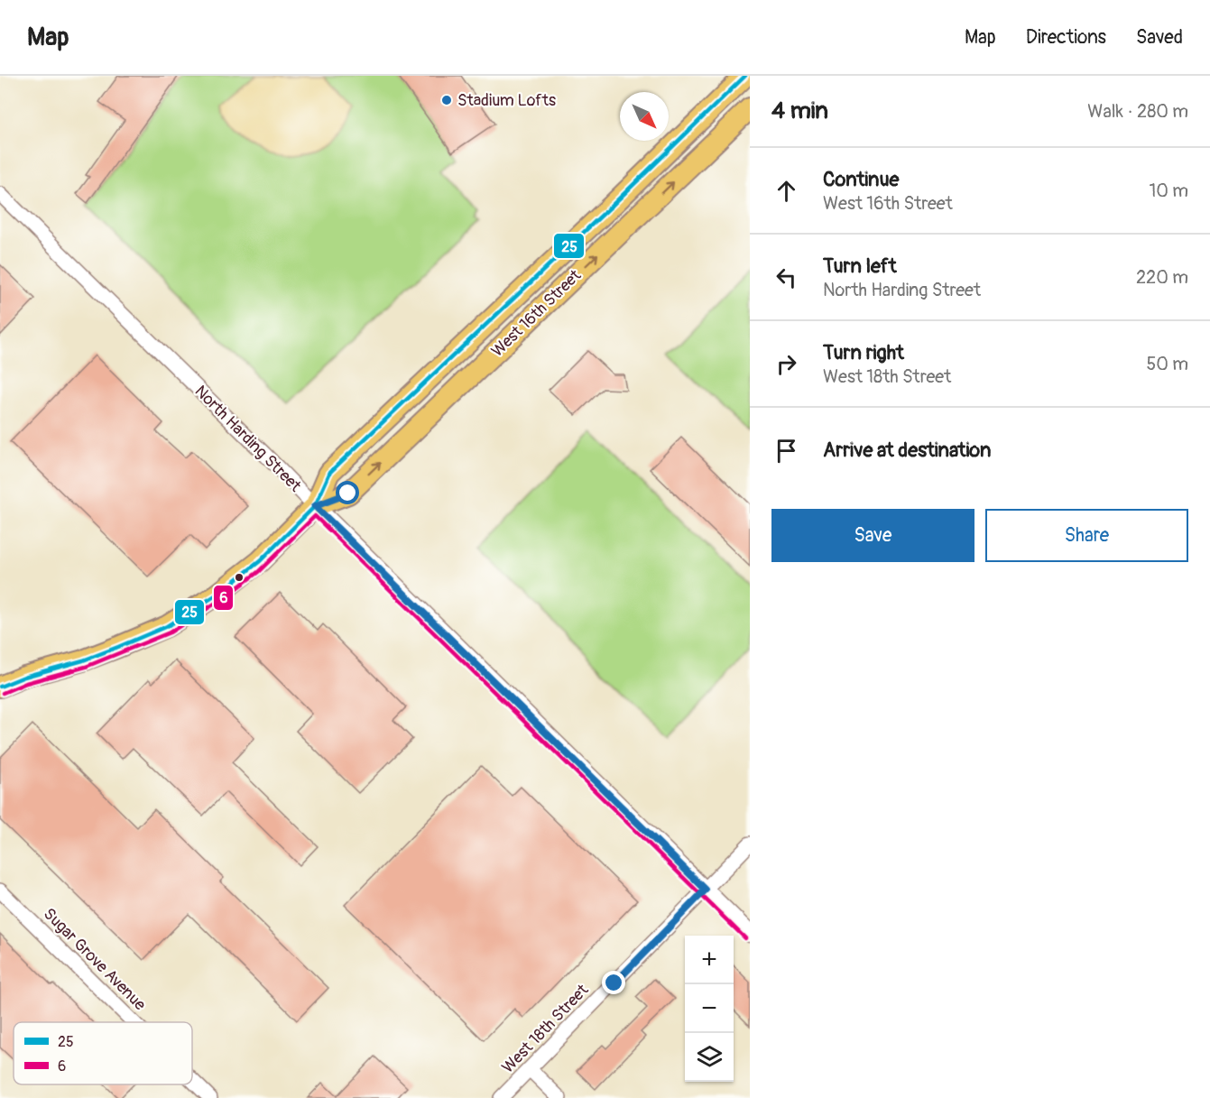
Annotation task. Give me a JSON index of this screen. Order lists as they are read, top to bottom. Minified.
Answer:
{"streets":{"main road":["West 16th Street"],"street":["North Harding Street","Sugar Grove Avenue","West 18th Street"]},"crossings":[["West 16th Street","North Harding Street"],["North Harding Street","West 18th Street"]],"places":["Stadium Lofts"],"lines":["transit line 25","transit line 6"],"legend":["25","6"],"north":"bottom right","page":{"header":"Map","nav":["Map","Directions","Saved"],"heading":["4 min","Walk · 280 m"],"list":[["Continue","West 16th Street","10 m"],["Turn left","North Harding Street","220 m"],["Turn right","West 18th Street","50 m"],"Arrive at destination"],"buttons":["Save","Share"],"map_buttons":["+","−"]}}
